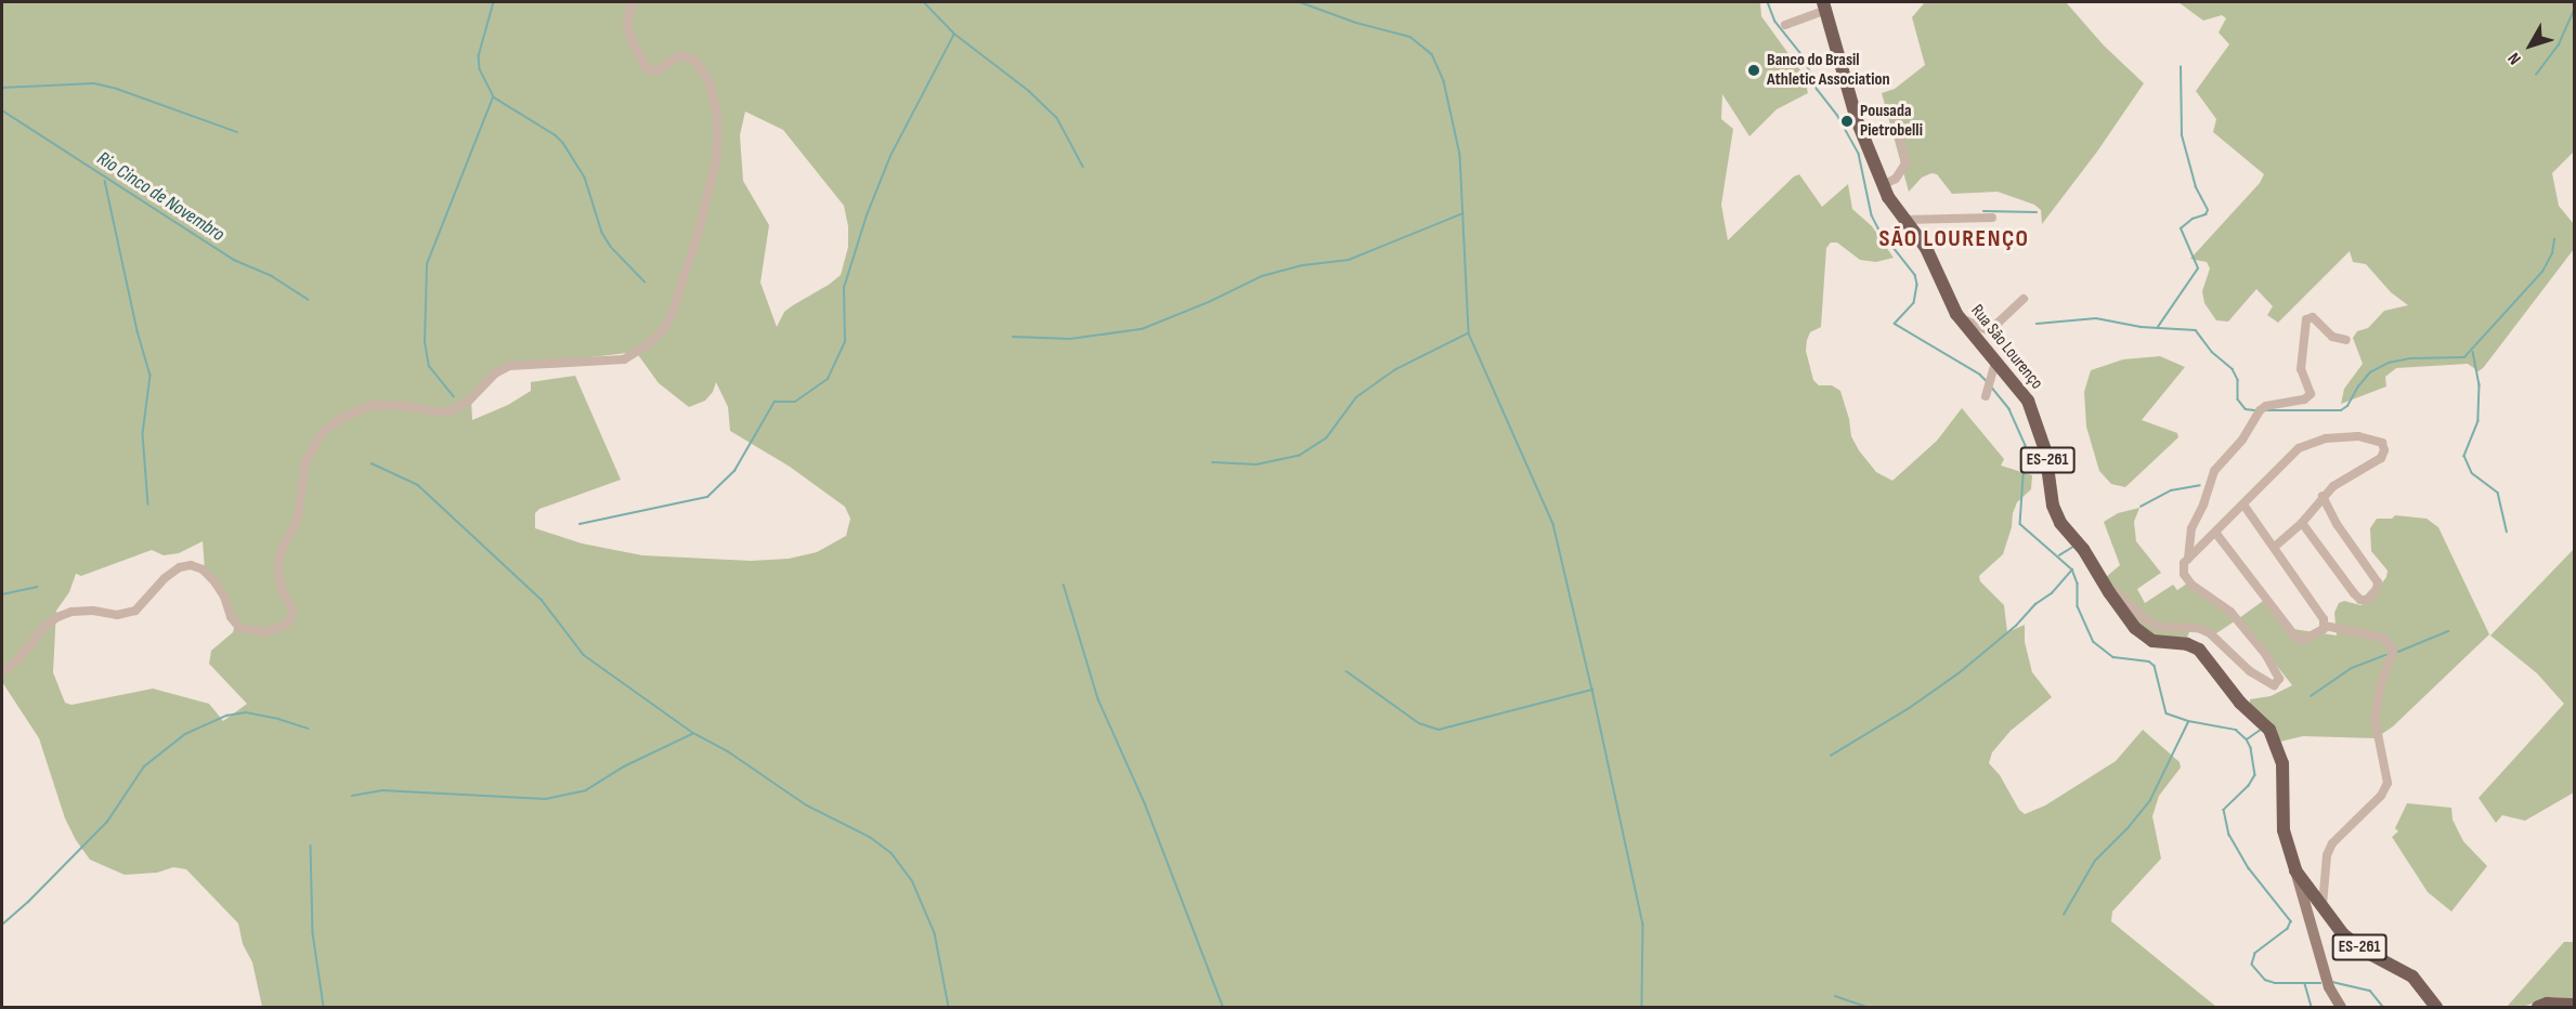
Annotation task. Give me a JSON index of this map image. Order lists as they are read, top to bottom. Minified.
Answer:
{"streets":{"main road":["Rua São Lourenço","ES-261"]},"crossings":[["Rua São Lourenço","ES-261"]],"districts":["SÃO LOURENÇO"],"water":["Rio Cinco de Novembro"],"places":["Banco do Brasil Athletic Association","Pousada Pietrobelli"],"north":"bottom left"}
